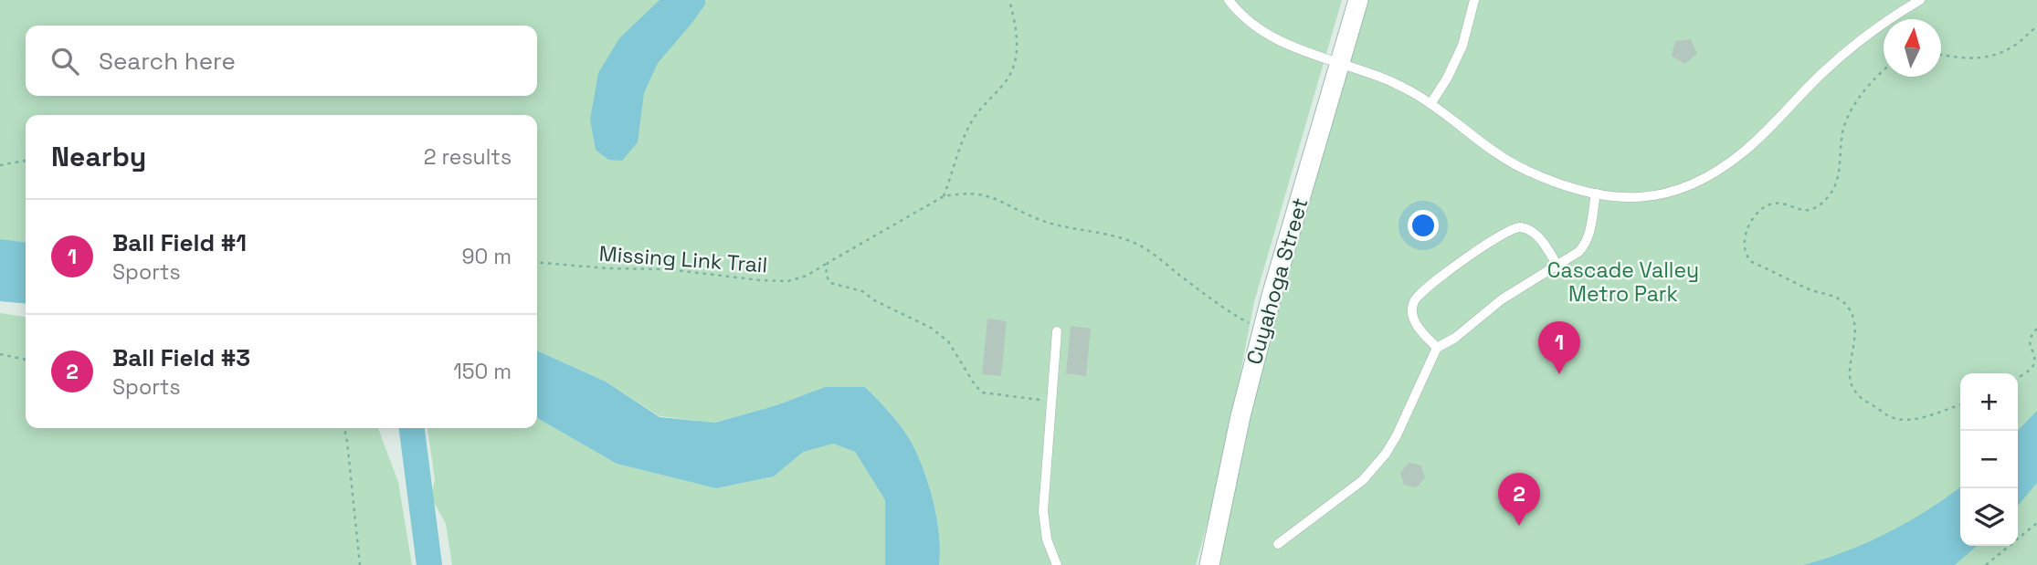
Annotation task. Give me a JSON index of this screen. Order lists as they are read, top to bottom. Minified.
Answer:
{"streets":{"street":["Cuyahoga Street"],"path":["Missing Link Trail"]},"parks":["Cascade Valley Metro Park"],"north":"top","page":{"search":"Search here","heading":["Nearby","2 results"],"list":[{"mark":"1","name":"Ball Field #1","note":"Sports","value":"90 m"},{"mark":"2","name":"Ball Field #3","note":"Sports","value":"150 m"}],"pins":["1","2"],"map_buttons":["+","−"]}}
